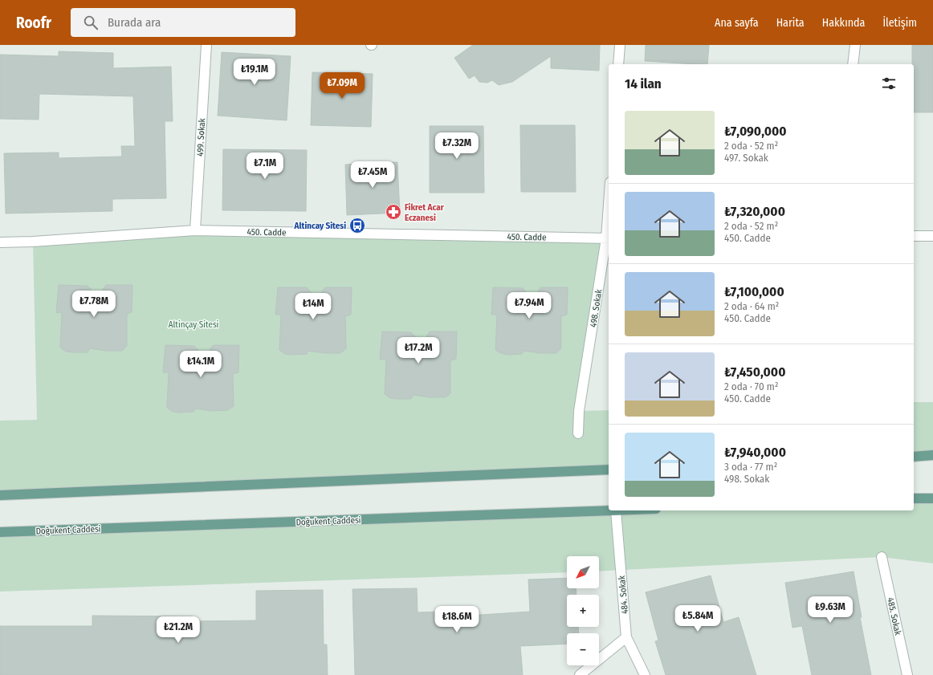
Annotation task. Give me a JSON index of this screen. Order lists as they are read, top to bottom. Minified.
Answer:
{"streets":{"main road":["Doğukent Caddesi"],"street":["499. Sokak","450. Cadde","498. Sokak","484. Sokak","485. Sokak"]},"crossings":[["499. Sokak","450. Cadde"],["450. Cadde","498. Sokak"],["Doğukent Caddesi","484. Sokak"]],"parks":["Altinçay Sitesi"],"places":{"pharmacy":["Fikret Acar Eczanesi"],"bus stop":["Altincay Sitesi"]},"north":"bottom left","page":{"header":"Roofr","search":"Burada ara","nav":["Ana sayfa","Harita","Hakkında","İletişim"],"price":["₺19.1M","₺7.09M","₺7.32M","₺7.1M","₺7.45M","₺7.78M","₺7.94M","₺14M","₺17.2M","₺14.1M","₺9.63M","₺5.84M","₺18.6M","₺21.2M"],"heading":"14 ilan","list":[{"name":"₺7,090,000","note":"2 oda · 52 m² · 497. Sokak"},{"name":"₺7,320,000","note":"2 oda · 52 m² · 450. Cadde"},{"name":"₺7,100,000","note":"2 oda · 64 m² · 450. Cadde"},{"name":"₺7,450,000","note":"2 oda · 70 m² · 450. Cadde"},{"name":"₺7,940,000","note":"3 oda · 77 m² · 498. Sokak"}],"map_buttons":["+","−"]}}
